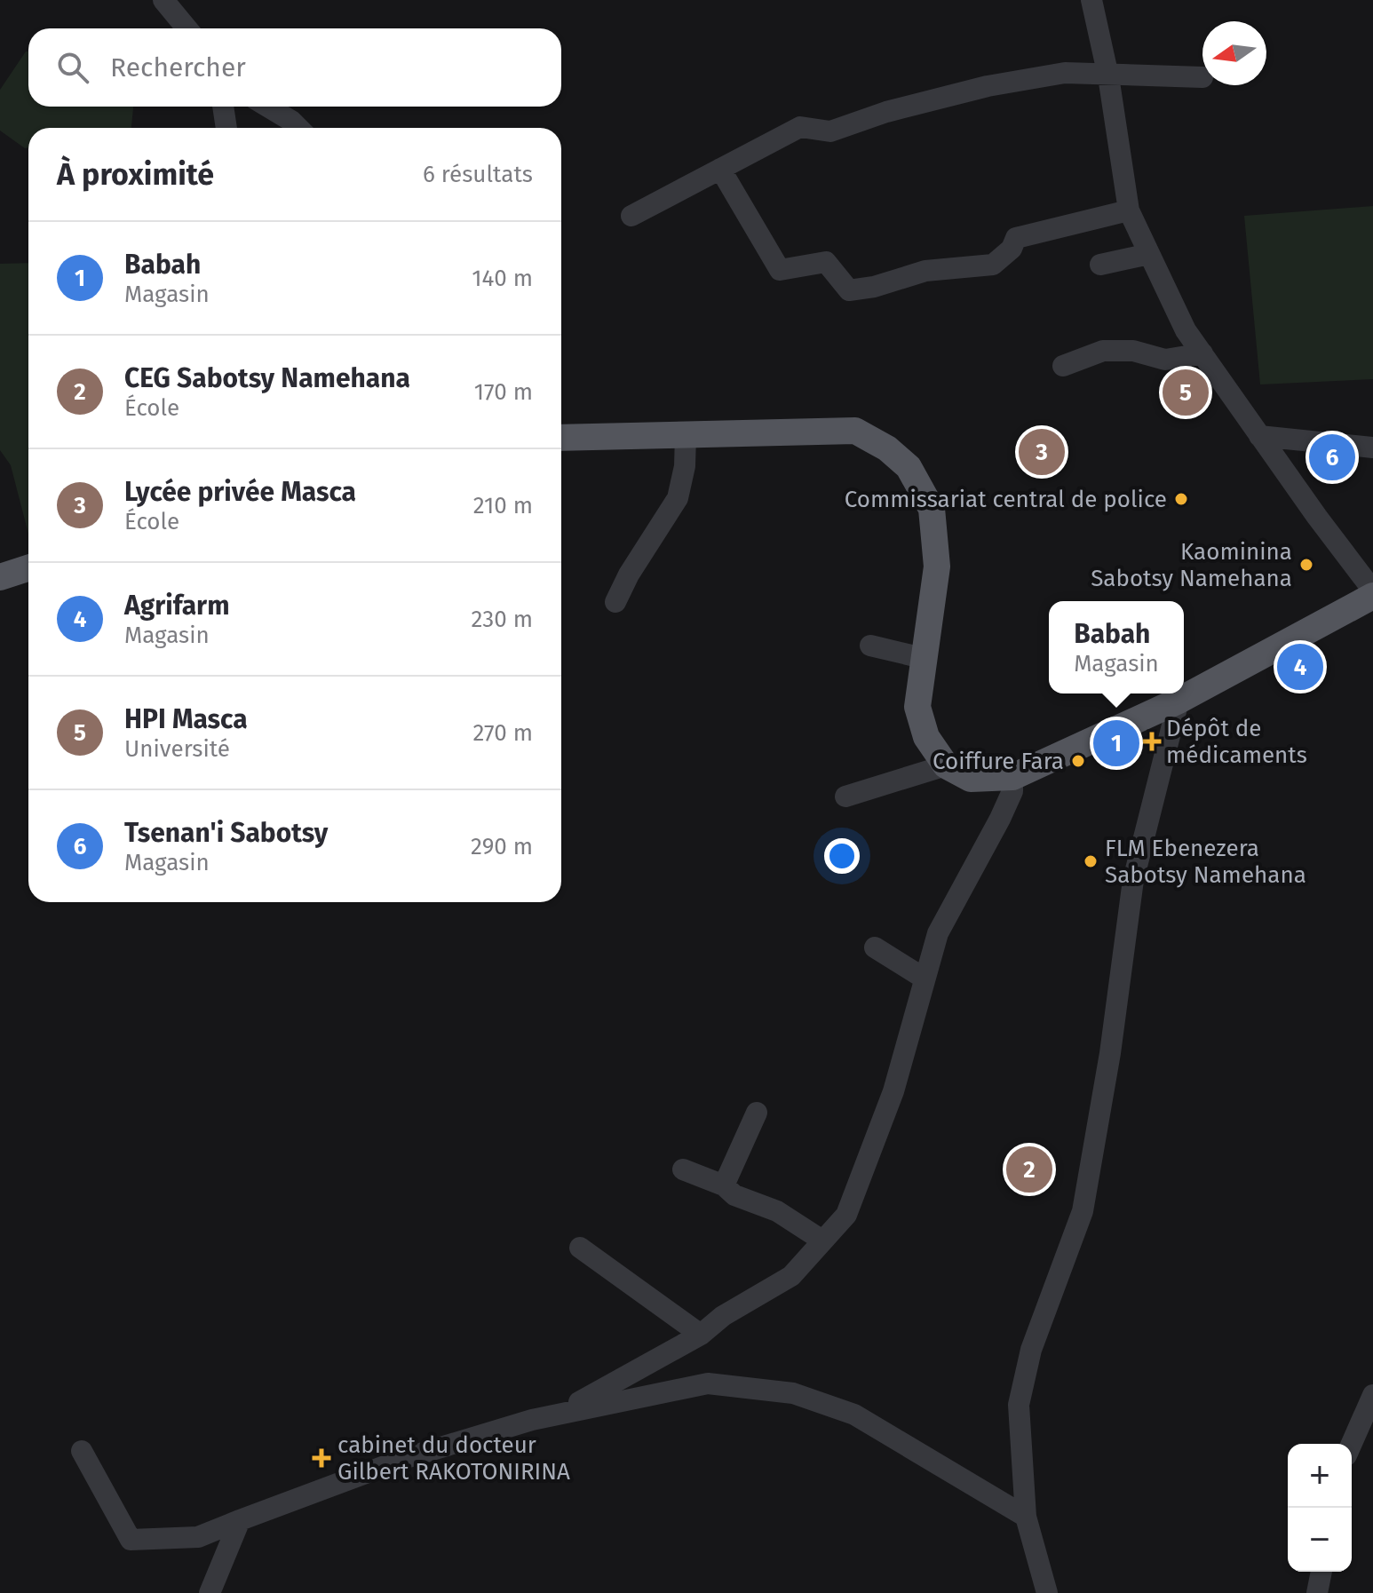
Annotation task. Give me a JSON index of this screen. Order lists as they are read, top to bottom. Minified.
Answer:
{"places":{"other":["Commissariat central de police","Kaominina Sabotsy Namehana","Coiffure Fara","FLM Ebenezera Sabotsy Namehana"],"health":["Dépôt de médicaments","cabinet du docteur Gilbert RAKOTONIRINA"]},"north":"left","page":{"search":"Rechercher","heading":["À proximité","6 résultats"],"list":[{"mark":"1","name":"Babah","note":"Magasin","value":"140 m"},{"mark":"2","name":"CEG Sabotsy Namehana","note":"École","value":"170 m"},{"mark":"3","name":"Lycée privée Masca","note":"École","value":"210 m"},{"mark":"4","name":"Agrifarm","note":"Magasin","value":"230 m"},{"mark":"5","name":"HPI Masca","note":"Université","value":"270 m"},{"mark":"6","name":"Tsenan'i Sabotsy","note":"Magasin","value":"290 m"}],"pins":["5","3","6","4","1","2"],"popup":["Babah","Magasin"],"map_buttons":["+","−"]}}
